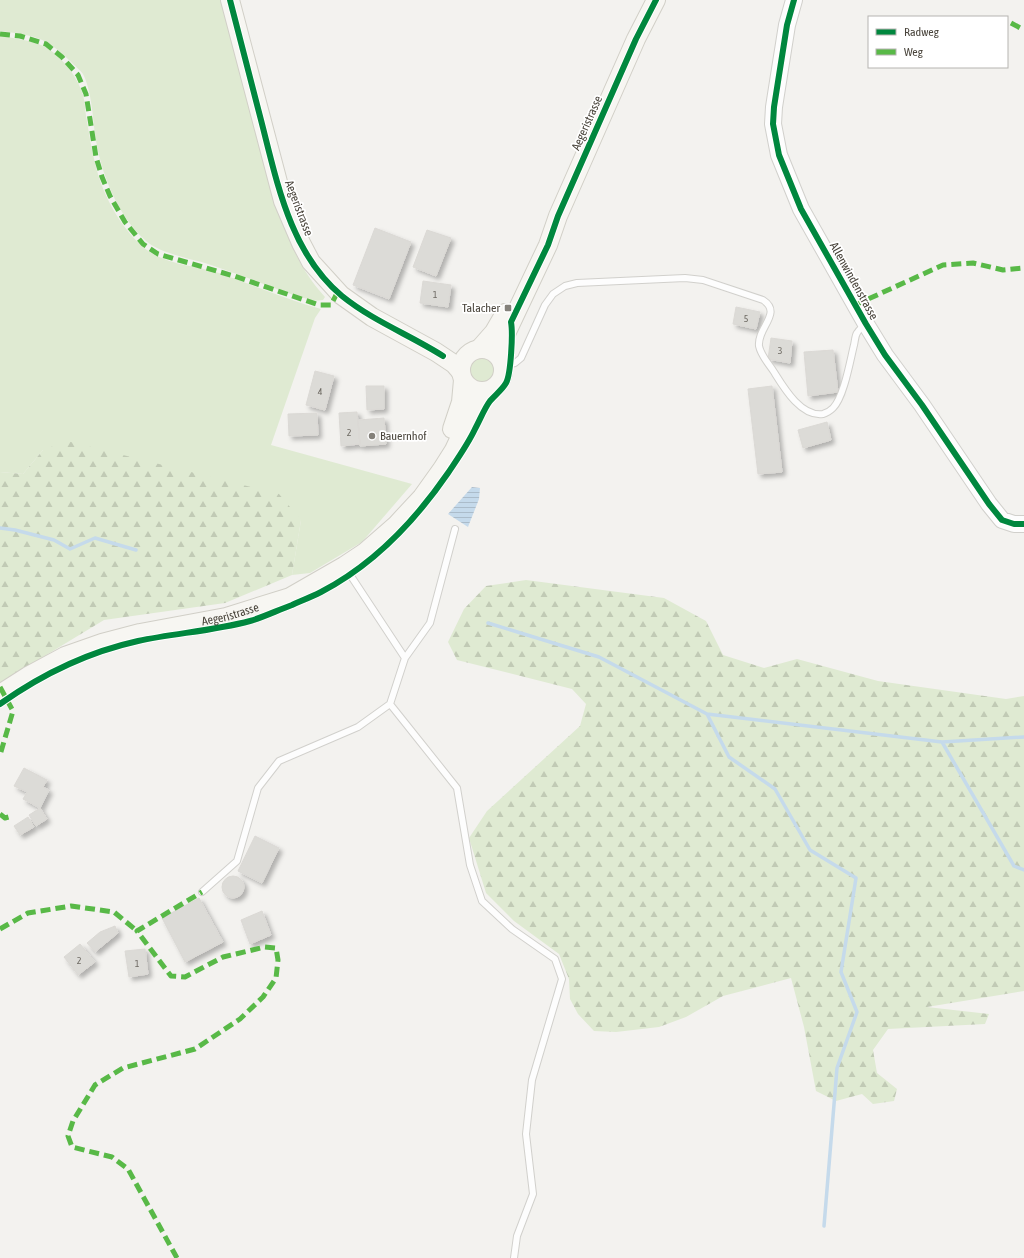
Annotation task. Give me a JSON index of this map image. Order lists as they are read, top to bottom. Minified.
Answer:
{"streets":{"main road":["Aegeristrasse"],"street":["Allenwindenstrasse"]},"places":{"transit":["Talacher"],"other":["Bauernhof"]},"house_numbers":["1","5","3","4","2","2","1"],"legend":["Radweg","Weg"]}
